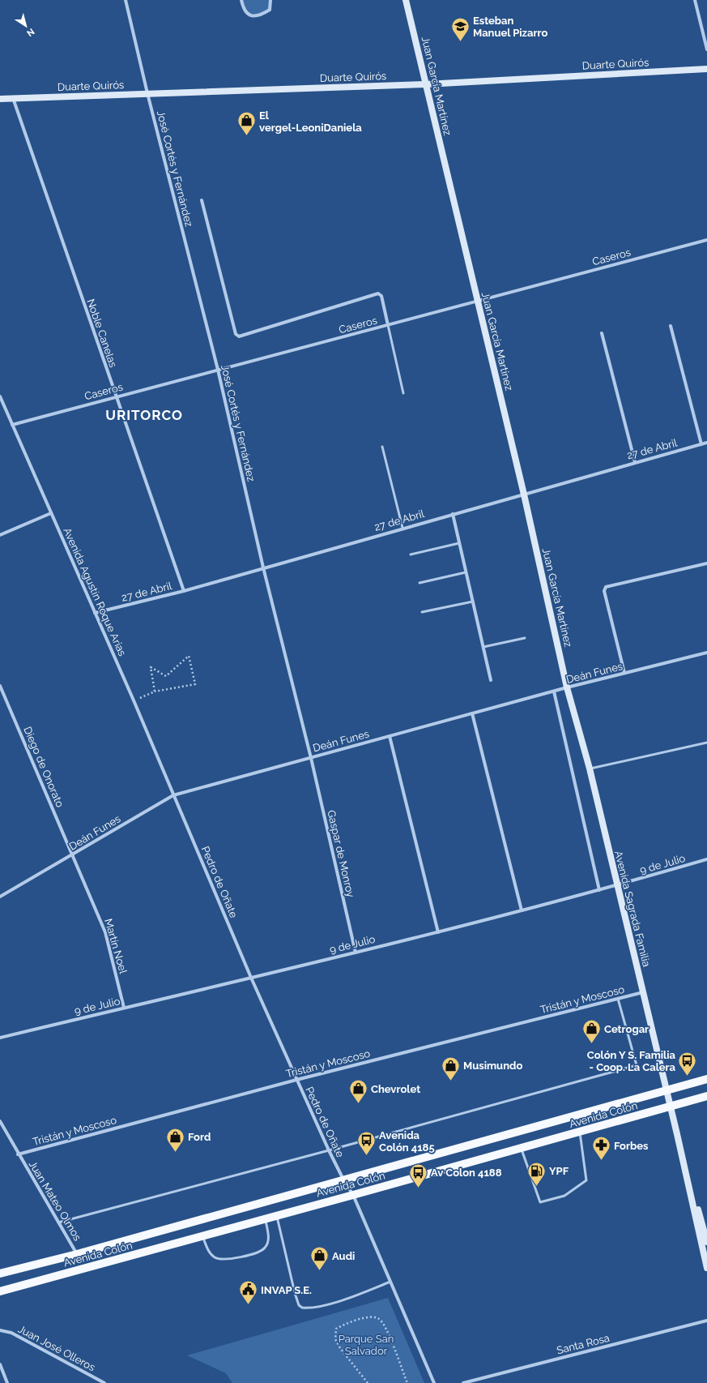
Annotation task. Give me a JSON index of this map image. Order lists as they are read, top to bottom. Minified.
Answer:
{"streets":{"main road":["Duarte Quirós","Juan García Martínez","Avenida Sagrada Familia","Avenida Colón"],"street":["José Cortés y Fernández","Caseros","Noble Canelas","27 de Abril","Avenida Agustín Roque Arias","Deán Funes","Diego de Onorato","Gaspar de Monroy","9 de Julio","Pedro de Oñate","Martín Noel","Tristán y Moscoso","Juan Mateo Olmos","Santa Rosa","Juan José Olleros"]},"crossings":[["Duarte Quirós","Juan García Martínez"],["Duarte Quirós","José Cortés y Fernández"],["Duarte Quirós","Noble Canelas"],["Juan García Martínez","Caseros"],["Juan García Martínez","27 de Abril"],["Juan García Martínez","Deán Funes"],["Juan García Martínez","Avenida Sagrada Familia"],["José Cortés y Fernández","Caseros"],["José Cortés y Fernández","27 de Abril"],["José Cortés y Fernández","Deán Funes"],["José Cortés y Fernández","Gaspar de Monroy"],["Caseros","Noble Canelas"],["Caseros","Avenida Agustín Roque Arias"],["Noble Canelas","27 de Abril"],["27 de Abril","Avenida Agustín Roque Arias"],["Avenida Agustín Roque Arias","Deán Funes"],["Avenida Agustín Roque Arias","Pedro de Oñate"],["Deán Funes","Diego de Onorato"],["Deán Funes","Gaspar de Monroy"],["Deán Funes","Pedro de Oñate"],["Deán Funes","Avenida Sagrada Familia"],["Deán Funes","Martín Noel"],["Diego de Onorato","Martín Noel"],["Gaspar de Monroy","9 de Julio"],["9 de Julio","Pedro de Oñate"],["9 de Julio","Avenida Sagrada Familia"],["9 de Julio","Martín Noel"],["Pedro de Oñate","Tristán y Moscoso"],["Pedro de Oñate","Avenida Colón"],["Avenida Sagrada Familia","Tristán y Moscoso"],["Avenida Sagrada Familia","Avenida Colón"],["Tristán y Moscoso","Juan Mateo Olmos"],["Avenida Colón","Juan Mateo Olmos"]],"districts":["URITORCO"],"parks":["Parque San Salvador"],"places":{"school or university":["Esteban Manuel Pizarro"],"shop":["El vergel-LeoniDaniela","Cetrogar","Musimundo","Chevrolet","Ford","Audi"],"bus stop":["Colón Y S. Familia - Coop. La Calera","Avenida Colón 4185","Av Colon 4188"],"pharmacy":["Forbes"],"fuel station":["YPF"],"public building":["INVAP S.E."]},"north":"bottom right"}
